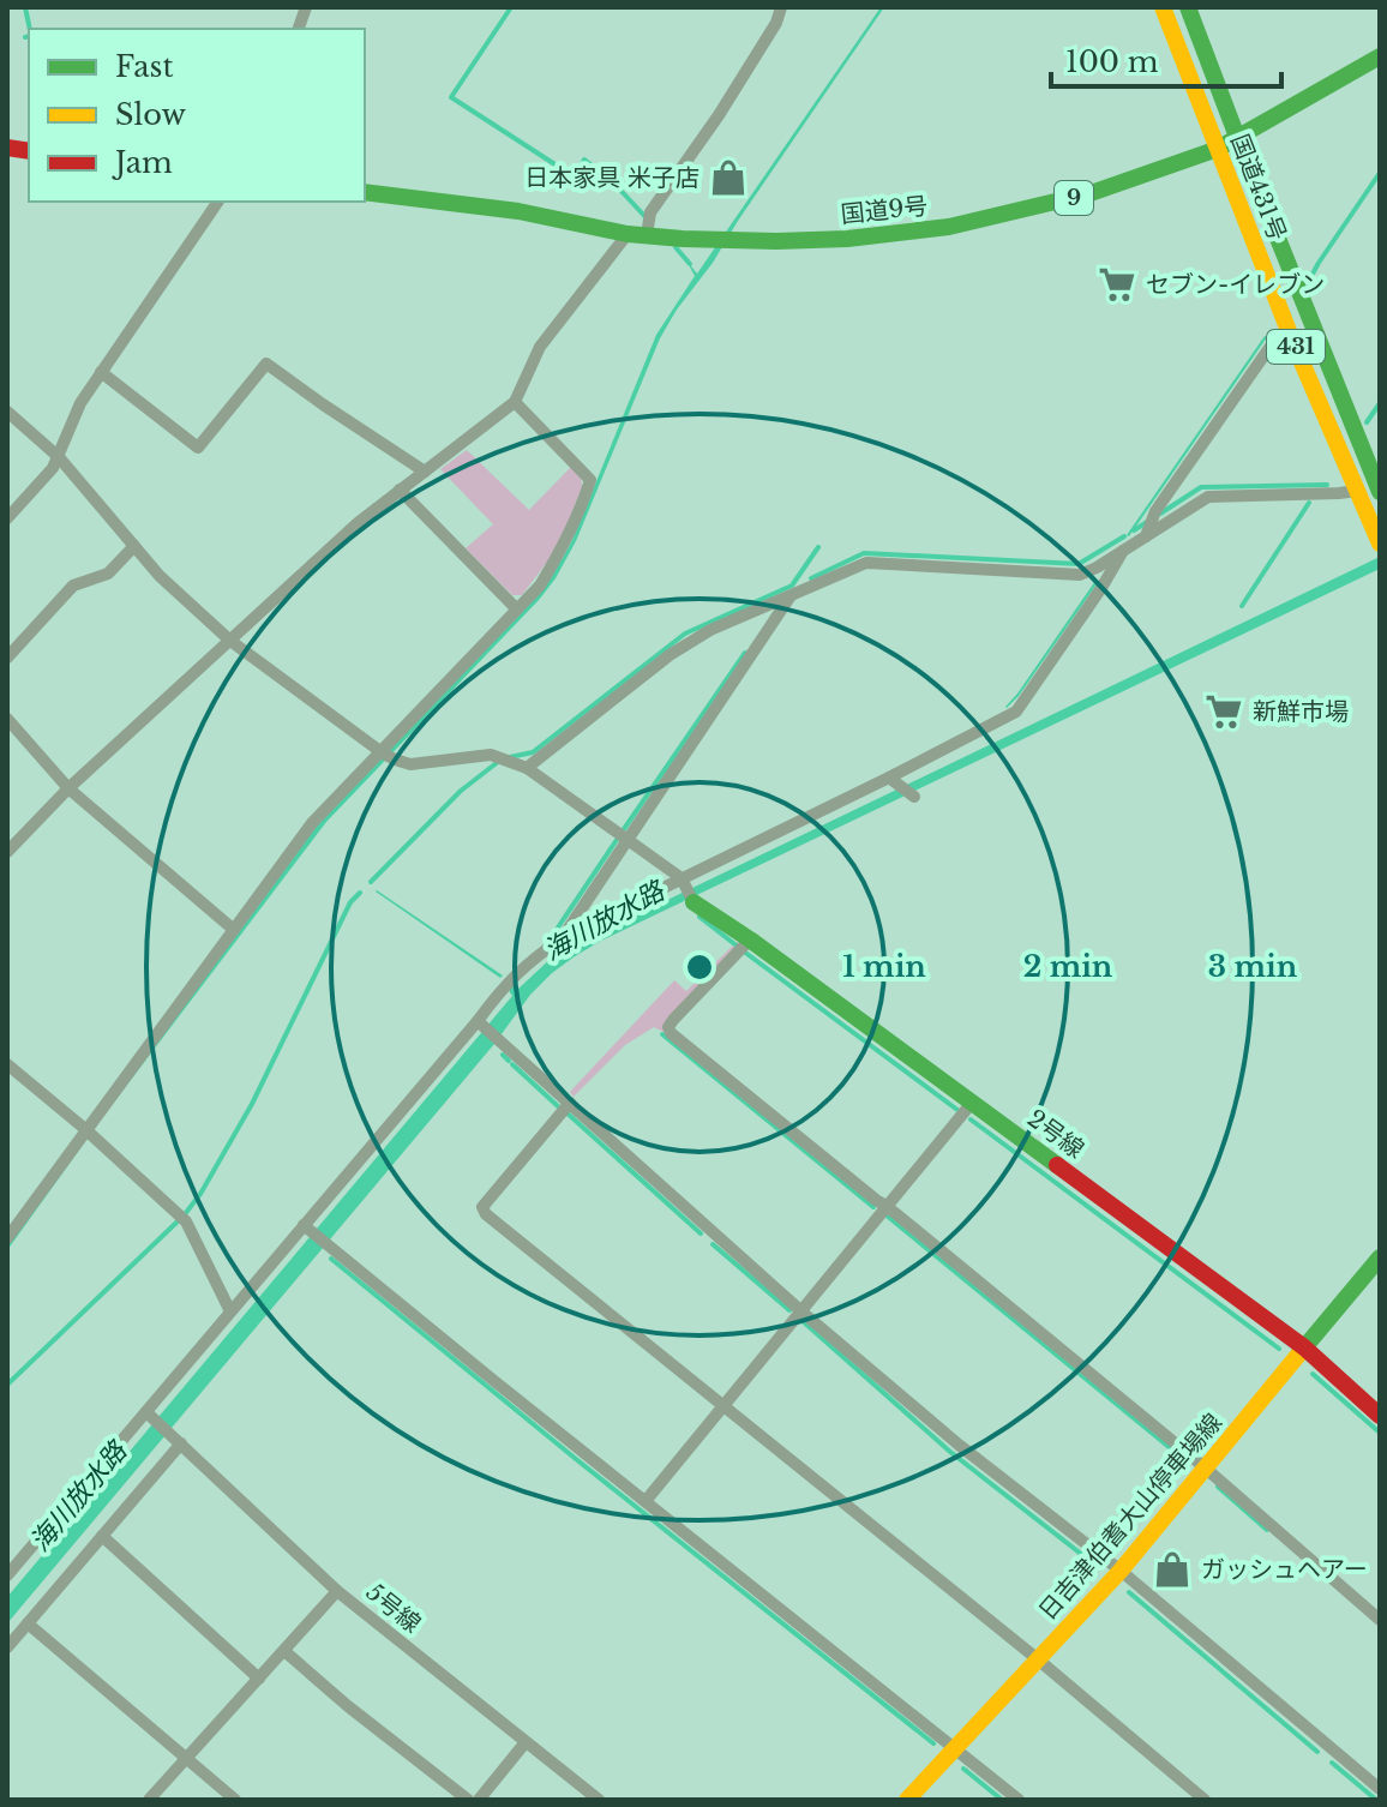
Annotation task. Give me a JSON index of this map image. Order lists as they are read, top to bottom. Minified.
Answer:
{"streets":{"main road":["国道431号","9","国道9号","431","2号線","日吉津伯耆大山停車場線"],"street":["5号線"]},"crossings":[["国道431号","国道9号"],["2号線","日吉津伯耆大山停車場線"]],"water":["海川放水路"],"places":{"shop":["日本家具 米子店","ガッシュヘアー"],"supermarket":["セブン-イレブン","新鮮市場"]},"legend":["Fast","Slow","Jam"],"scale_bar":"100 m","rings":["1 min","2 min","3 min"]}
